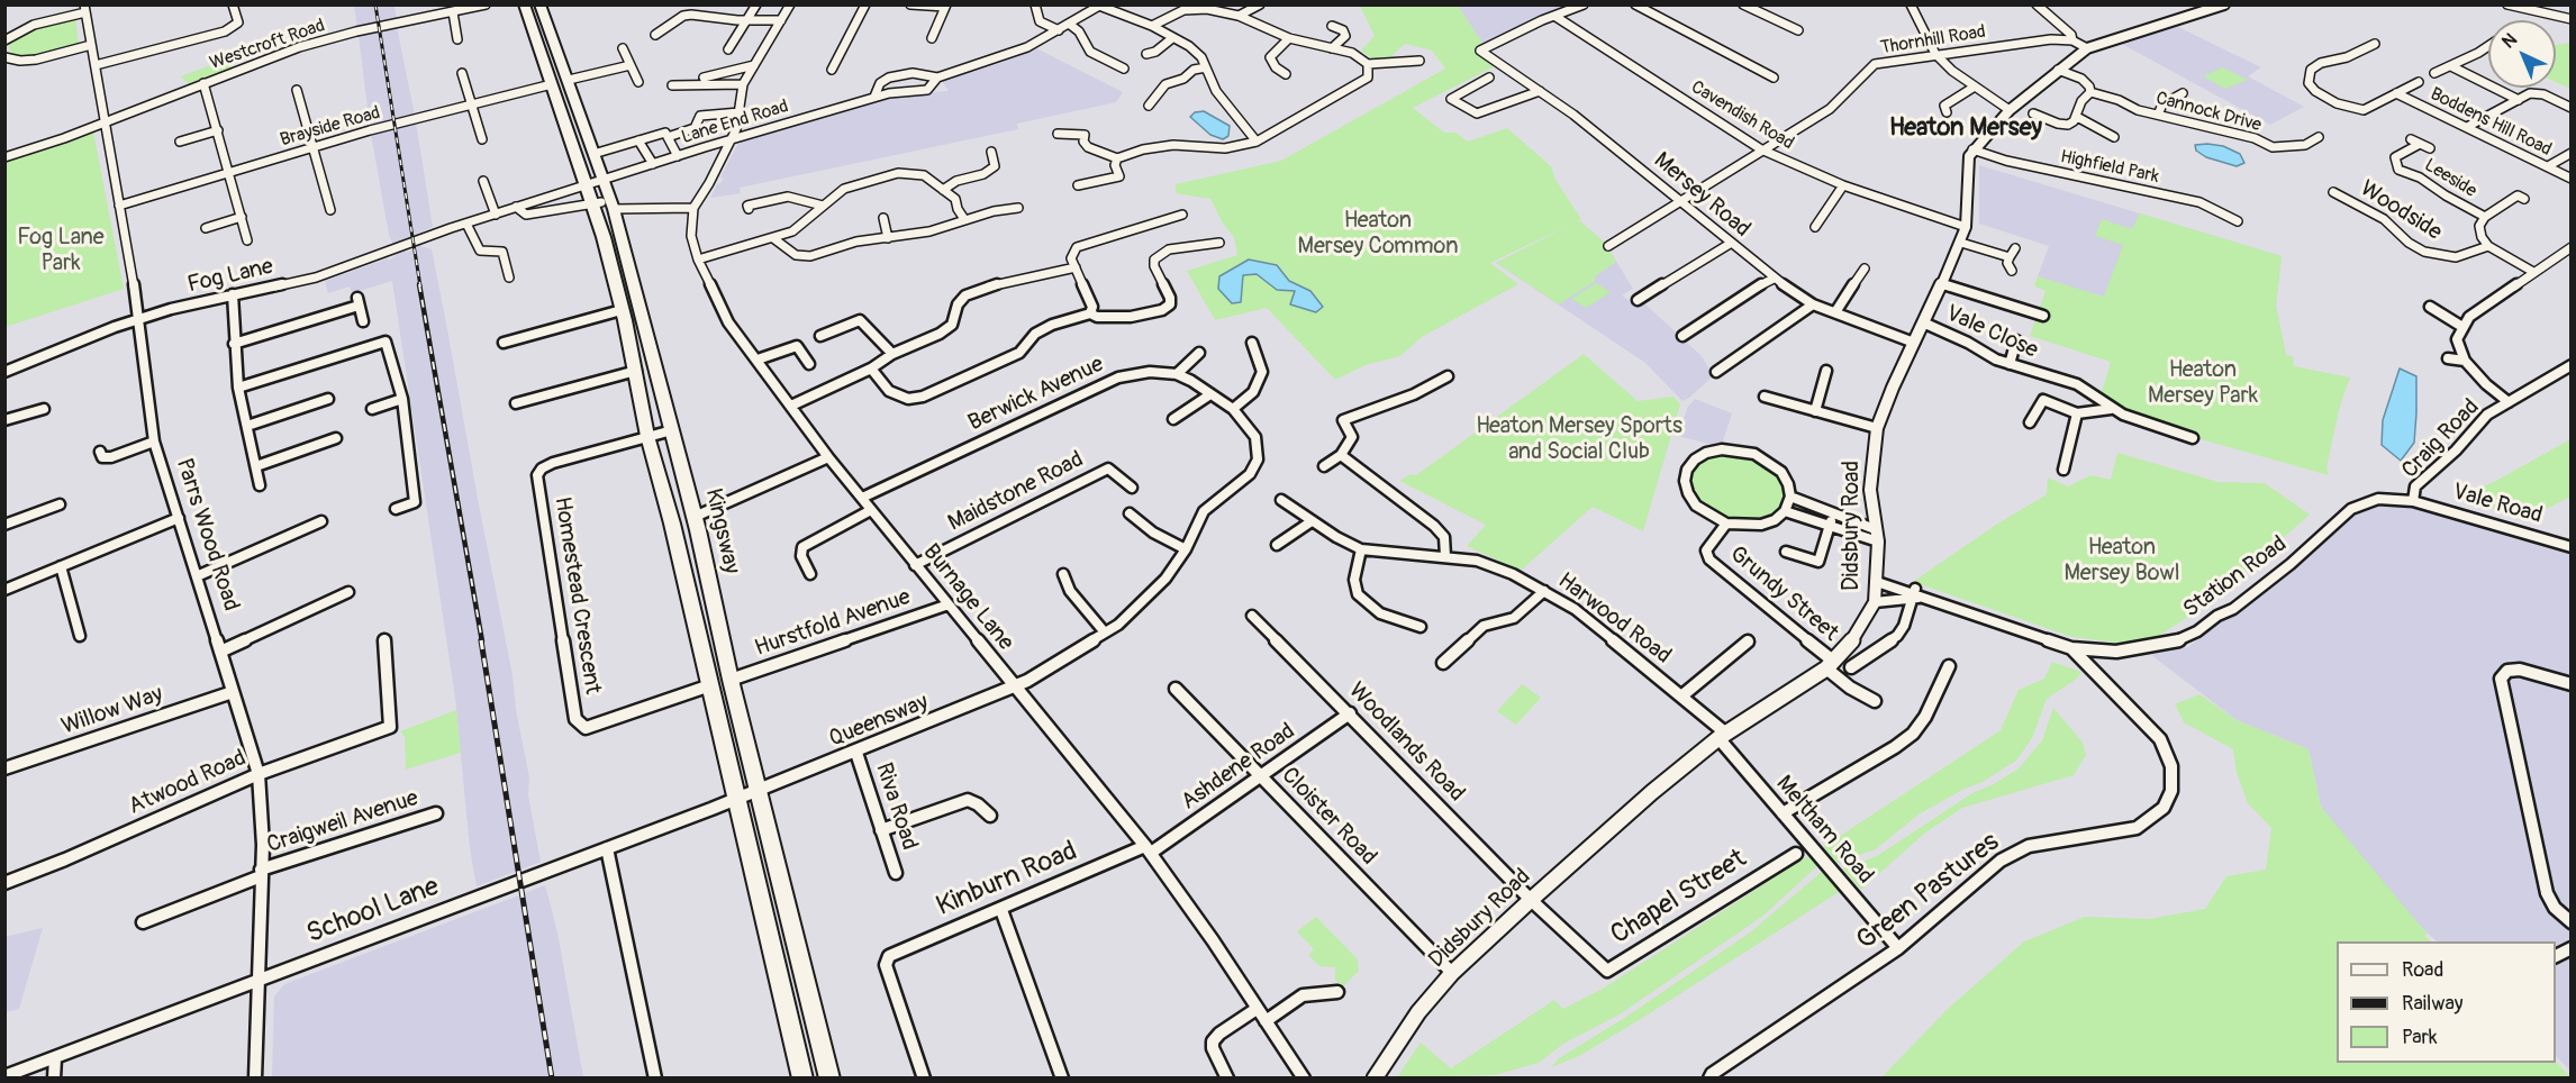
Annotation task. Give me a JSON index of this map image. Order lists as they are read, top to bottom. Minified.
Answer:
{"streets":{"highway":["Kingsway"],"main road":["Didsbury Road"],"street":["Thornhill Road","Westcroft Road","Cannock Drive","Cavendish Road","Lane End Road","Boddens Hill Road","Brayside Road","Highfield Park","Leeside","Mersey Road","Woodside","Fog Lane","Vale Close","Berwick Avenue","Craig Road","Maidstone Road","Vale Road","Parrs Wood Road","Station Road","Grundy Street","Homestead Crescent","Burnage Lane","Harwood Road","Hurstfold Avenue","Willow Way","Queensway","Woodlands Road","Ashdene Road","Atwood Road","Riva Road","Cloister Road","Craigweil Avenue","Meltham Road","Kinburn Road","Green Pastures","Chapel Street","School Lane"]},"crossings":[["Thornhill Road","Cavendish Road"],["Thornhill Road","Mersey Road"],["Westcroft Road","Parrs Wood Road"],["Cavendish Road","Mersey Road"],["Cavendish Road","Didsbury Road"],["Lane End Road","Fog Lane"],["Lane End Road","Kingsway"],["Lane End Road","Burnage Lane"],["Brayside Road","Kingsway"],["Brayside Road","Parrs Wood Road"],["Highfield Park","Didsbury Road"],["Mersey Road","Didsbury Road"],["Fog Lane","Kingsway"],["Fog Lane","Parrs Wood Road"],["Fog Lane","Burnage Lane"],["Vale Close","Didsbury Road"],["Berwick Avenue","Burnage Lane"],["Berwick Avenue","Queensway"],["Craig Road","Vale Road"],["Craig Road","Station Road"],["Maidstone Road","Burnage Lane"],["Vale Road","Station Road"],["Didsbury Road","Station Road"],["Didsbury Road","Grundy Street"],["Didsbury Road","Harwood Road"],["Didsbury Road","Woodlands Road"],["Didsbury Road","Cloister Road"],["Didsbury Road","Meltham Road"],["Didsbury Road","Chapel Street"],["Kingsway","Homestead Crescent"],["Kingsway","Hurstfold Avenue"],["Kingsway","Queensway"],["Kingsway","School Lane"],["Parrs Wood Road","Willow Way"],["Parrs Wood Road","Atwood Road"],["Parrs Wood Road","Craigweil Avenue"],["Parrs Wood Road","School Lane"],["Station Road","Green Pastures"],["Burnage Lane","Hurstfold Avenue"],["Burnage Lane","Queensway"],["Burnage Lane","Ashdene Road"],["Burnage Lane","Kinburn Road"],["Harwood Road","Meltham Road"],["Queensway","Riva Road"],["Queensway","School Lane"],["Woodlands Road","Ashdene Road"],["Woodlands Road","Chapel Street"],["Ashdene Road","Cloister Road"],["Ashdene Road","Kinburn Road"],["Meltham Road","Green Pastures"]],"districts":["Heaton Mersey"],"parks":["Heaton Mersey Common","Fog Lane Park","Heaton Mersey Park","Heaton Mersey Sports and Social Club","Heaton Mersey Bowl"],"legend":["Road","Railway","Park"],"north":"top left"}
